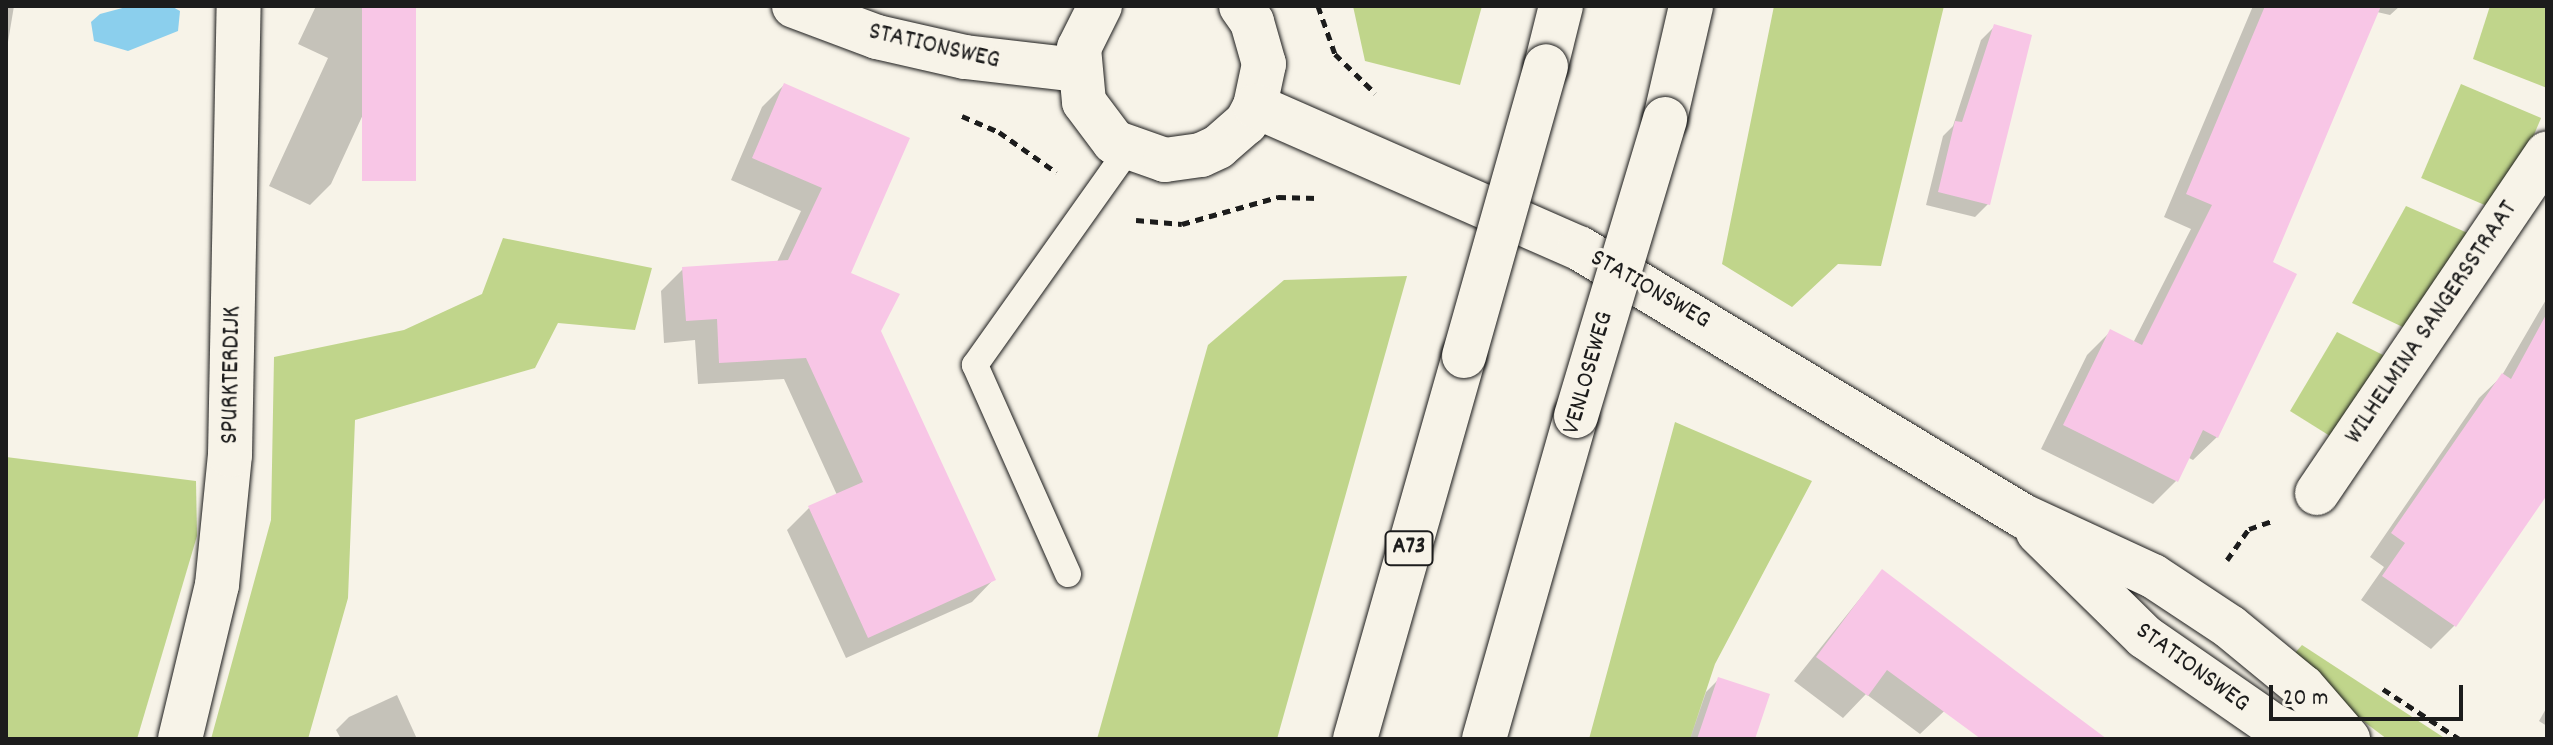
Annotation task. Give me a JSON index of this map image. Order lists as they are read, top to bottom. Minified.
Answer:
{"streets":{"main road":["STATIONSWEG","WILHELMINA SANGERSSTRAAT","VENLOSEWEG","SPURKTERDIJK","A73"]},"scale_bar":"20 m"}
